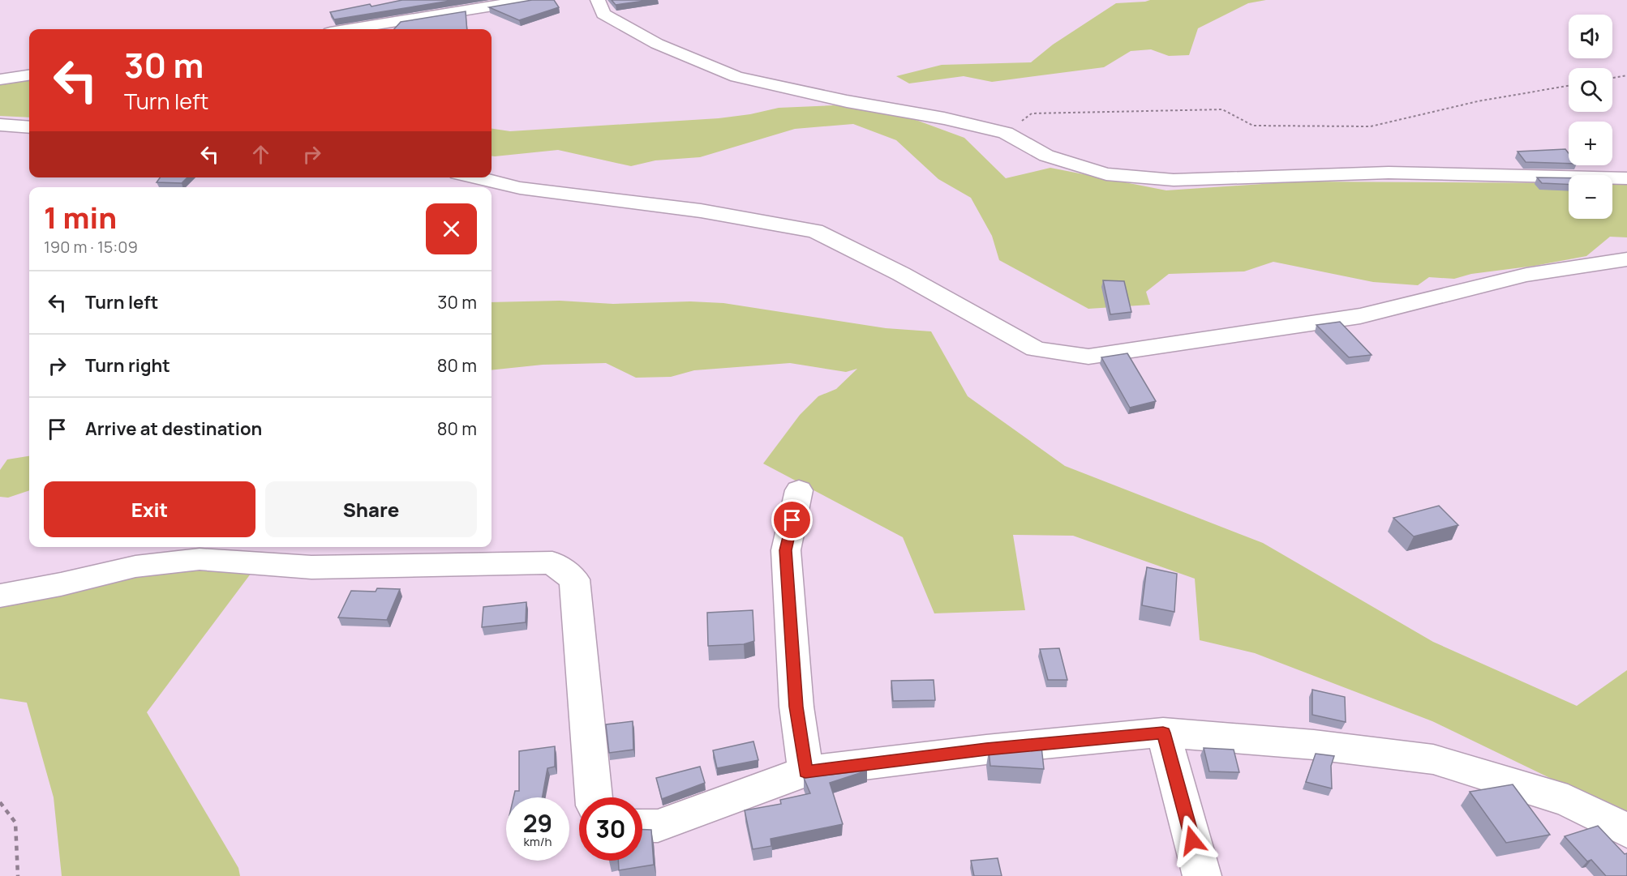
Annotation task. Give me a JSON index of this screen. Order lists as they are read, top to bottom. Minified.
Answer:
{"page":{"map_buttons":["+","−"],"turn":["30 m","Turn left"],"heading":["1 min","190 m · 15:09"],"list":[{"name":"Turn left","value":"30 m"},{"name":"Turn right","value":"80 m"},{"name":"Arrive at destination","value":"80 m"}],"buttons":["Exit","Share"],"speed":"29 km/h","limit":"30"}}
